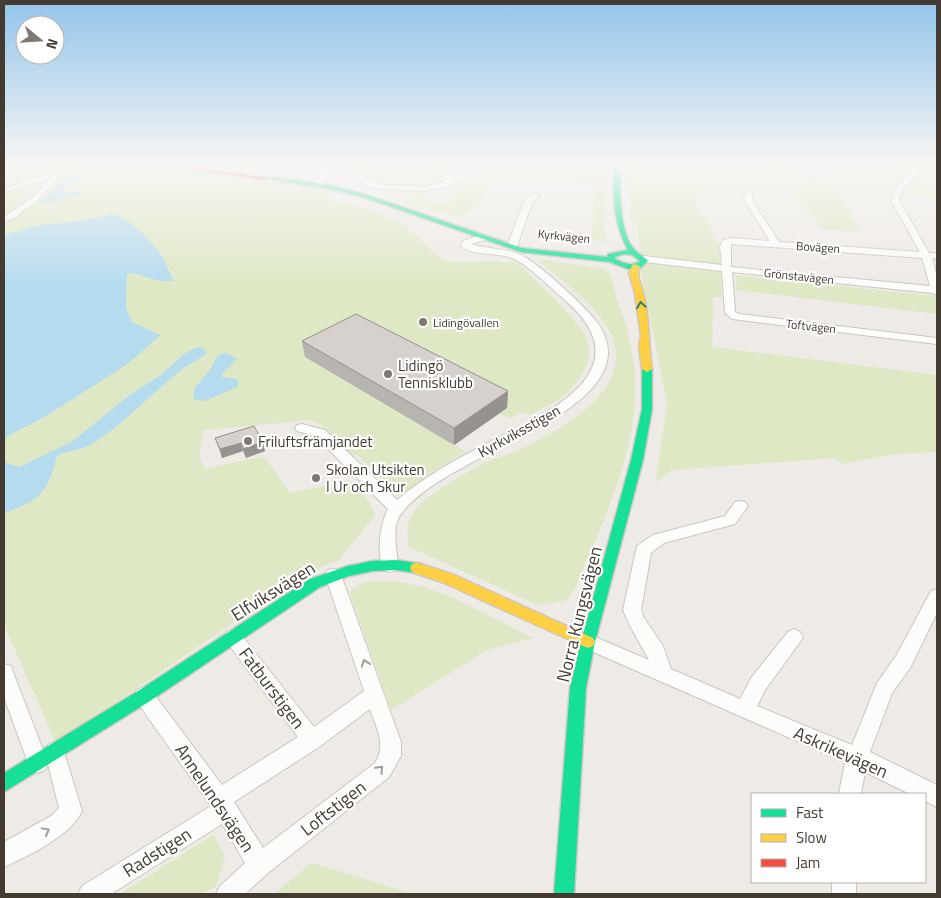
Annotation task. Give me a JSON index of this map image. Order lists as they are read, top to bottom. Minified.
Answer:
{"streets":{"main road":["Kyrkvägen","Elfviksvägen","Norra Kungsvägen"],"street":["Bovägen","Grönstavägen","Toftvägen","Kyrkviksstigen","Fatburstigen","Askrikevägen","Annelundsvägen","Loftstigen","Radstigen"]},"crossings":[["Kyrkvägen","Kyrkviksstigen"],["Kyrkvägen","Norra Kungsvägen"],["Bovägen","Grönstavägen"],["Bovägen","Toftvägen"],["Grönstavägen","Toftvägen"],["Grönstavägen","Norra Kungsvägen"],["Elfviksvägen","Norra Kungsvägen"],["Elfviksvägen","Fatburstigen"],["Elfviksvägen","Askrikevägen"],["Elfviksvägen","Annelundsvägen"],["Norra Kungsvägen","Askrikevägen"],["Fatburstigen","Annelundsvägen"],["Fatburstigen","Loftstigen"],["Fatburstigen","Radstigen"],["Annelundsvägen","Loftstigen"],["Annelundsvägen","Radstigen"]],"one_way":["Loftstigen"],"places":["Lidingövallen","Lidingö Tennisklubb","Friluftsfrämjandet","Skolan Utsikten I Ur och Skur"],"legend":["Fast","Slow","Jam"],"north":"right"}
